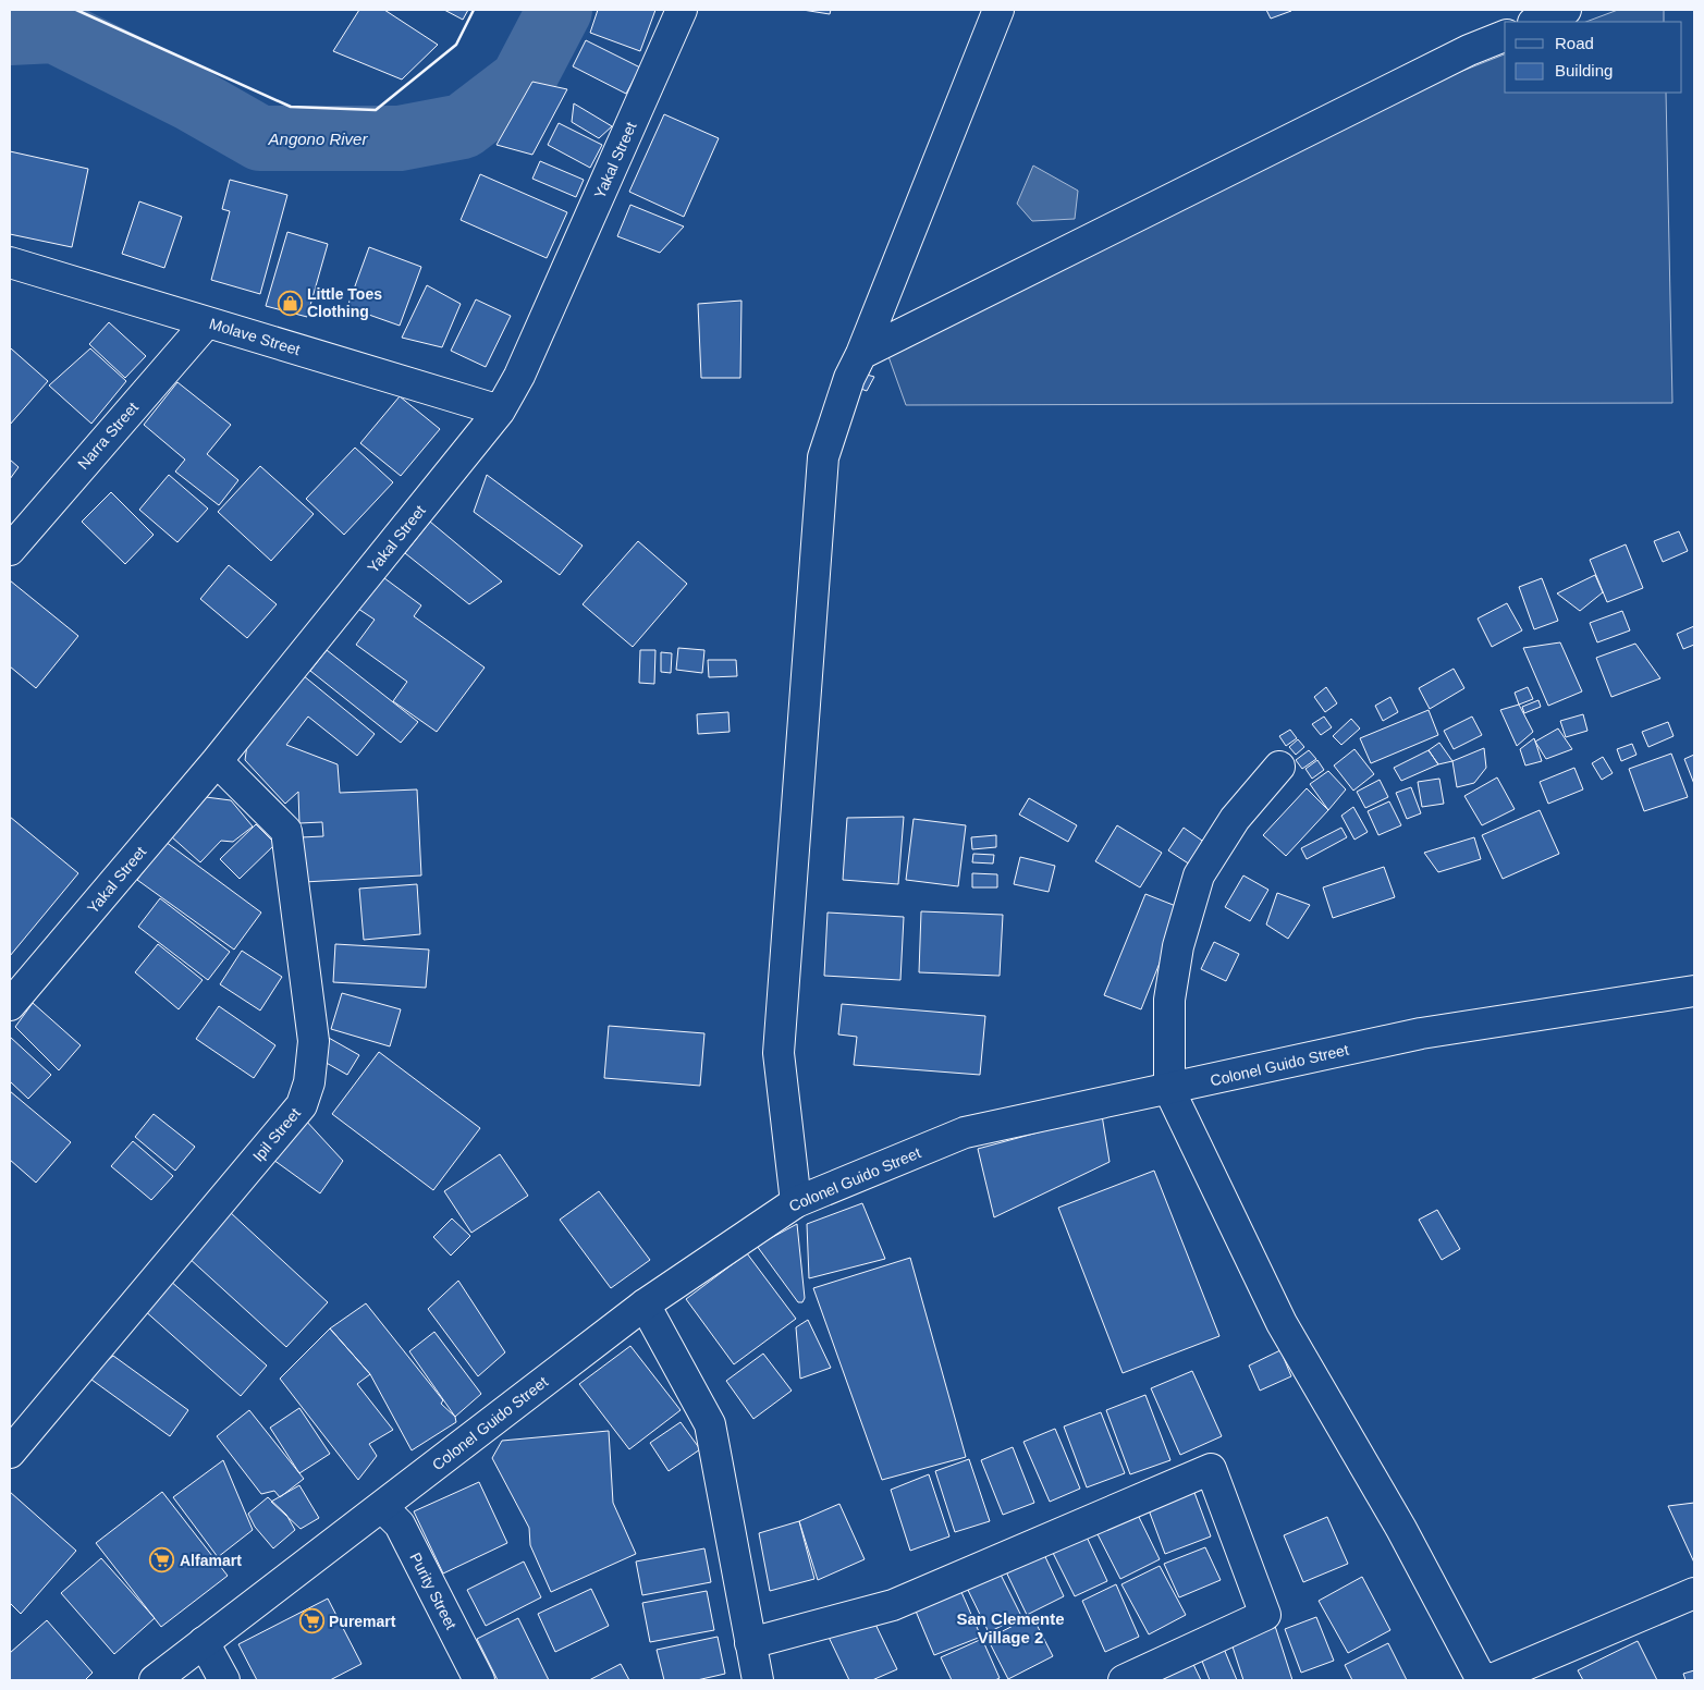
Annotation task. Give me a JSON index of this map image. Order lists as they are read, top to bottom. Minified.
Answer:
{"streets":{"street":["Yakal Street","Molave Street","Narra Street","Colonel Guido Street","Ipil Street","Purity Street"]},"crossings":[["Yakal Street","Molave Street"],["Yakal Street","Ipil Street"],["Molave Street","Narra Street"],["Colonel Guido Street","Purity Street"]],"districts":["San Clemente Village 2"],"water":["Angono River"],"places":{"shop":["Little Toes Clothing"],"supermarket":["Alfamart","Puremart"]},"legend":["Road","Building"]}
